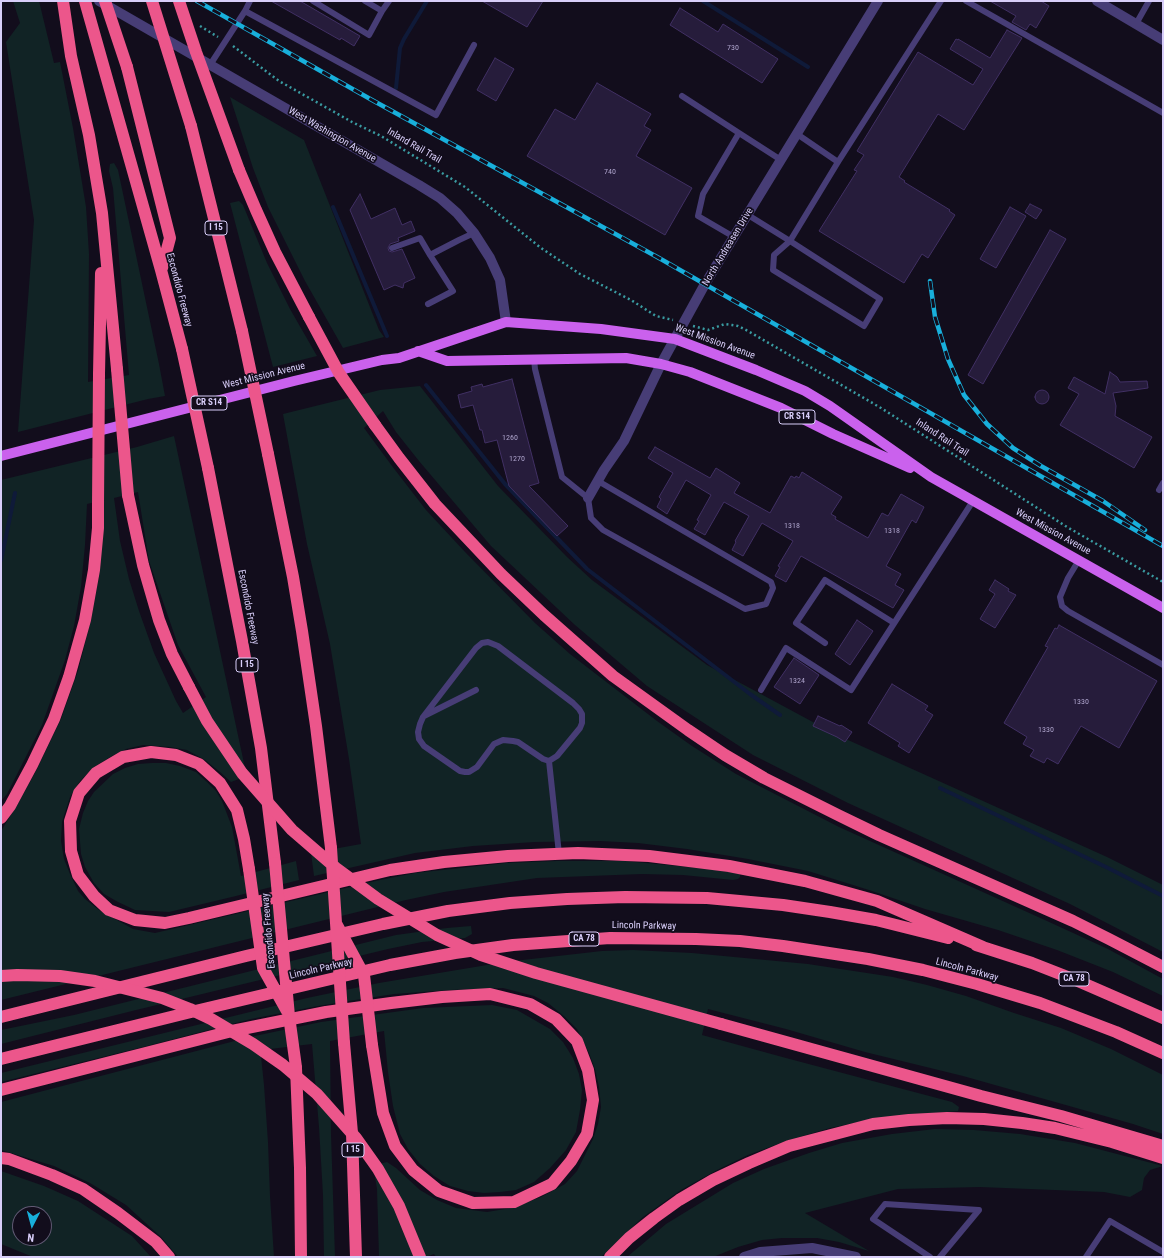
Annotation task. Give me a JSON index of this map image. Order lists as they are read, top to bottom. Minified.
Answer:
{"streets":{"highway":["I 15","Escondido Freeway","Lincoln Parkway","CA 78"],"main road":["West Mission Avenue","CR S14"],"street":["West Washington Avenue","North Andreasen Drive"],"path":["Inland Rail Trail"]},"crossings":[["West Washington Avenue","West Mission Avenue"],["North Andreasen Drive","West Mission Avenue"]],"house_numbers":["730","740","1260","1270","1318","1318","1324","1330","1330"],"north":"bottom"}
